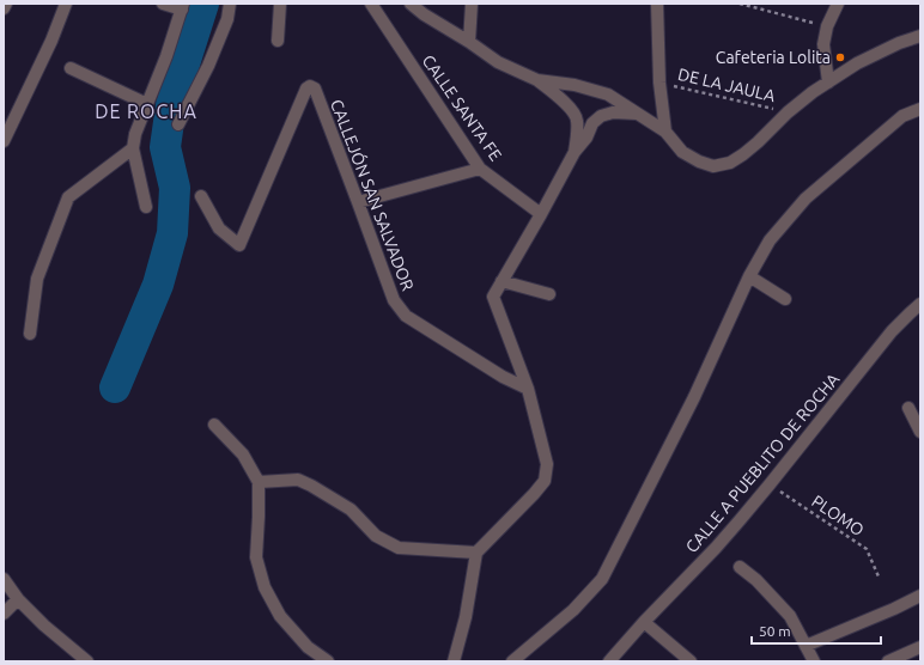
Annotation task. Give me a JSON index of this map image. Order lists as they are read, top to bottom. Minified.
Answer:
{"streets":{"street":["CALLE SANTA FE","CALLEJÓN SAN SALVADOR","CALLE A PUEBLITO DE ROCHA"],"path":["DE LA JAULA","PLOMO"]},"crossings":[["CALLE A PUEBLITO DE ROCHA","PLOMO"]],"districts":["DE ROCHA"],"places":["Cafeteria Lolita"],"scale_bar":"50 m"}
